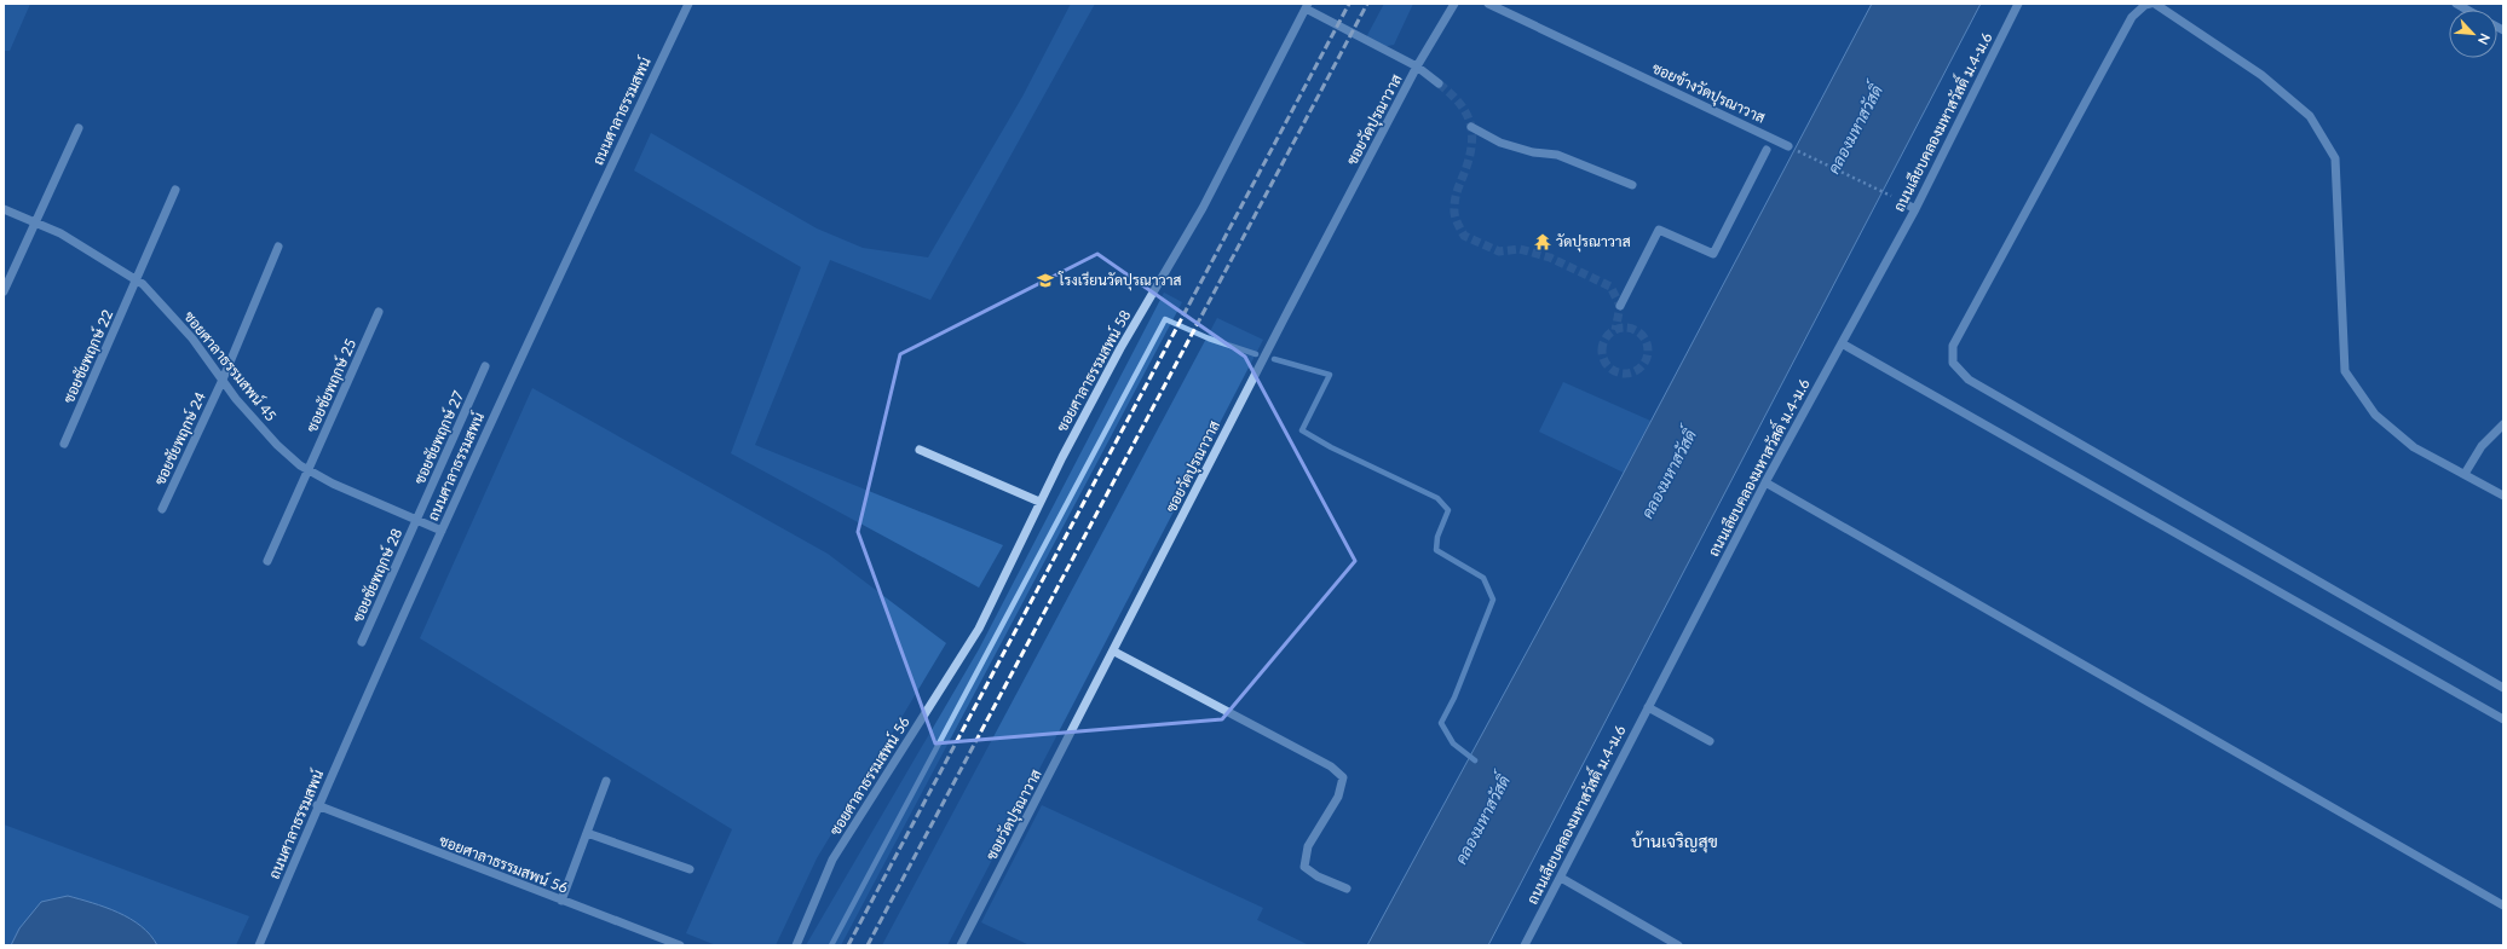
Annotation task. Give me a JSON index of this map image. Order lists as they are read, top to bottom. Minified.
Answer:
{"streets":{"street":["ซอยข้างวัดปุรณาวาส","ถนนศาลาธรรมสพน์","ซอยวัดปุรณาวาส","ถนนเลียบคลองมหาสวัสดิ์ ม.4-ม.6","ซอยชัยพฤกษ์ 22","ซอยศาลาธรรมสพน์ 45","ซอยศาลาธรรมสพน์ 58","ซอยชัยพฤกษ์ 25","ซอยชัยพฤกษ์ 27","ซอยชัยพฤกษ์ 24","ซอยชัยพฤกษ์ 28","ซอยศาลาธรรมสพน์ 56"]},"crossings":[["ถนนศาลาธรรมสพน์","ซอยศาลาธรรมสพน์ 45"],["ถนนศาลาธรรมสพน์","ซอยศาลาธรรมสพน์ 56"],["ซอยชัยพฤกษ์ 22","ซอยศาลาธรรมสพน์ 45"],["ซอยศาลาธรรมสพน์ 45","ซอยชัยพฤกษ์ 25"],["ซอยศาลาธรรมสพน์ 45","ซอยชัยพฤกษ์ 27"],["ซอยศาลาธรรมสพน์ 45","ซอยชัยพฤกษ์ 24"],["ซอยศาลาธรรมสพน์ 45","ซอยชัยพฤกษ์ 28"],["ซอยศาลาธรรมสพน์ 58","ซอยศาลาธรรมสพน์ 56"],["ซอยชัยพฤกษ์ 27","ซอยชัยพฤกษ์ 28"]],"districts":["บ้านเจริญสุข"],"water":["คลองมหาสวัสดิ์"],"places":{"temple":["วัดปุรณาวาส"],"school or university":["โรงเรียนวัดปุรณาวาส"]},"north":"bottom right"}
